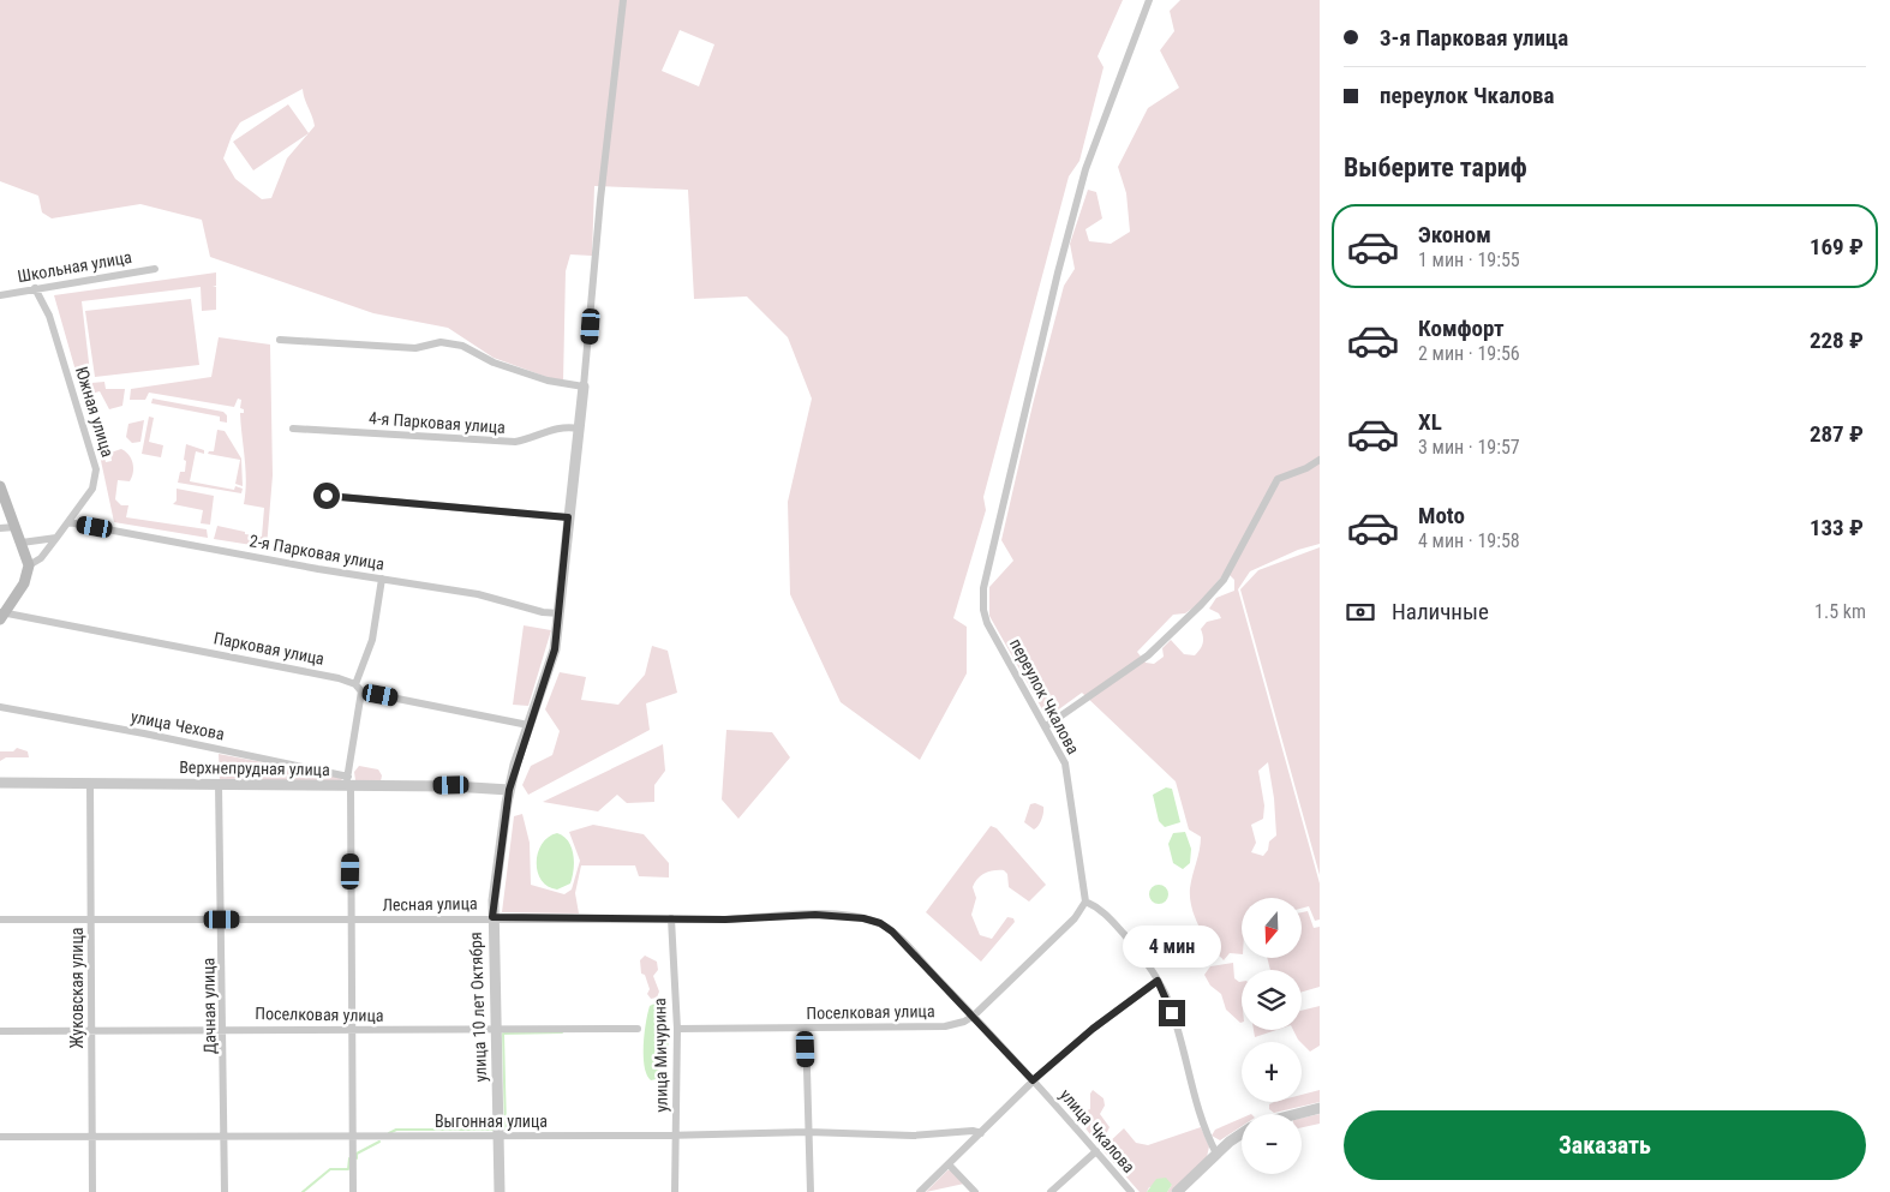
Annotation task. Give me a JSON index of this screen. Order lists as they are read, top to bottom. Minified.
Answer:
{"streets":{"street":["Школьная улица","Южная улица","4-я Парковая улица","2-я Парковая улица","Парковая улица","переулок Чкалова","улица Чехова","Верхнепрудная улица","Лесная улица","Жуковская улица","Дачная улица","улица 10 лет Октября","Поселковая улица","улица Мичурина","Выгонная улица","улица Чкалова"]},"crossings":[["Школьная улица","Южная улица"],["Южная улица","2-я Парковая улица"],["4-я Парковая улица","улица 10 лет Октября"],["2-я Парковая улица","улица 10 лет Октября"],["переулок Чкалова","Поселковая улица"],["улица Чехова","Верхнепрудная улица"],["Верхнепрудная улица","Жуковская улица"],["Верхнепрудная улица","Дачная улица"],["Верхнепрудная улица","улица 10 лет Октября"],["Лесная улица","Жуковская улица"],["Лесная улица","Дачная улица"],["Лесная улица","улица 10 лет Октября"],["Лесная улица","улица Мичурина"],["Лесная улица","улица Чкалова"],["Жуковская улица","Поселковая улица"],["Жуковская улица","Выгонная улица"],["Дачная улица","Поселковая улица"],["Дачная улица","Выгонная улица"],["улица 10 лет Октября","Поселковая улица"],["улица 10 лет Октября","Выгонная улица"],["Поселковая улица","улица Мичурина"],["Поселковая улица","улица Чкалова"],["улица Мичурина","Выгонная улица"]],"north":"bottom","page":{"banner":["3-я Парковая улица","переулок Чкалова"],"heading":"Выберите тариф","list":[{"name":"Эконом","note":"1 мин · 19:55","value":"169 ₽"},{"name":"Комфорт","note":"2 мин · 19:56","value":"228 ₽"},{"name":"XL","note":"3 мин · 19:57","value":"287 ₽"},{"name":"Moto","note":"4 мин · 19:58","value":"133 ₽"}],"pay":["Наличные","1.5 km"],"map_buttons":["+","−"],"bubble":"4 мин","buttons":"Заказать"}}
